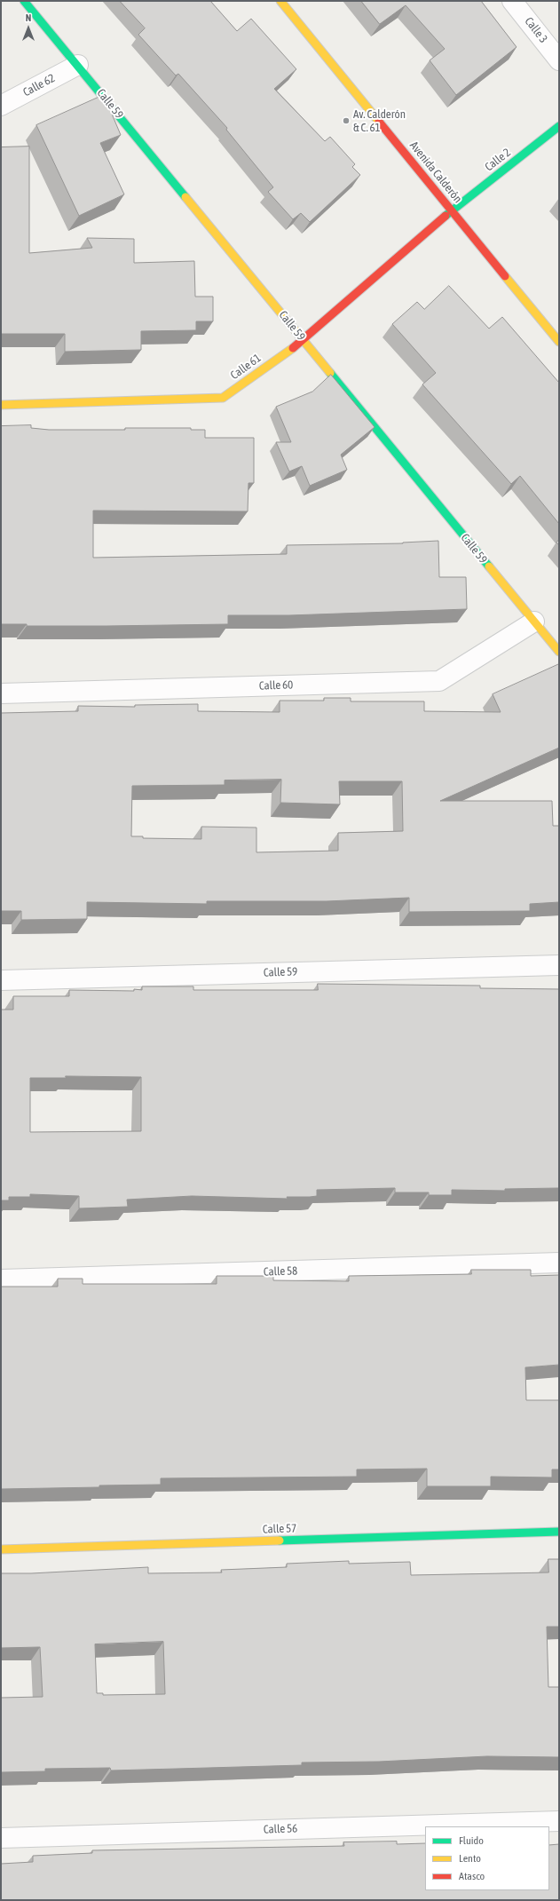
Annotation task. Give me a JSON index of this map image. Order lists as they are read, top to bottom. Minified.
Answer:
{"streets":{"street":["Calle 3","Calle 62","Calle 59","Calle 2","Avenida Calderón","Calle 61","Calle 60","Calle 58","Calle 57","Calle 56"]},"crossings":[["Calle 62","Calle 59"],["Calle 59","Calle 61"],["Calle 59","Calle 60"],["Calle 2","Avenida Calderón"],["Calle 2","Calle 61"],["Avenida Calderón","Calle 61"]],"places":["Av. Calderón & C. 61"],"legend":["Fluido","Lento","Atasco"],"north":"top"}
